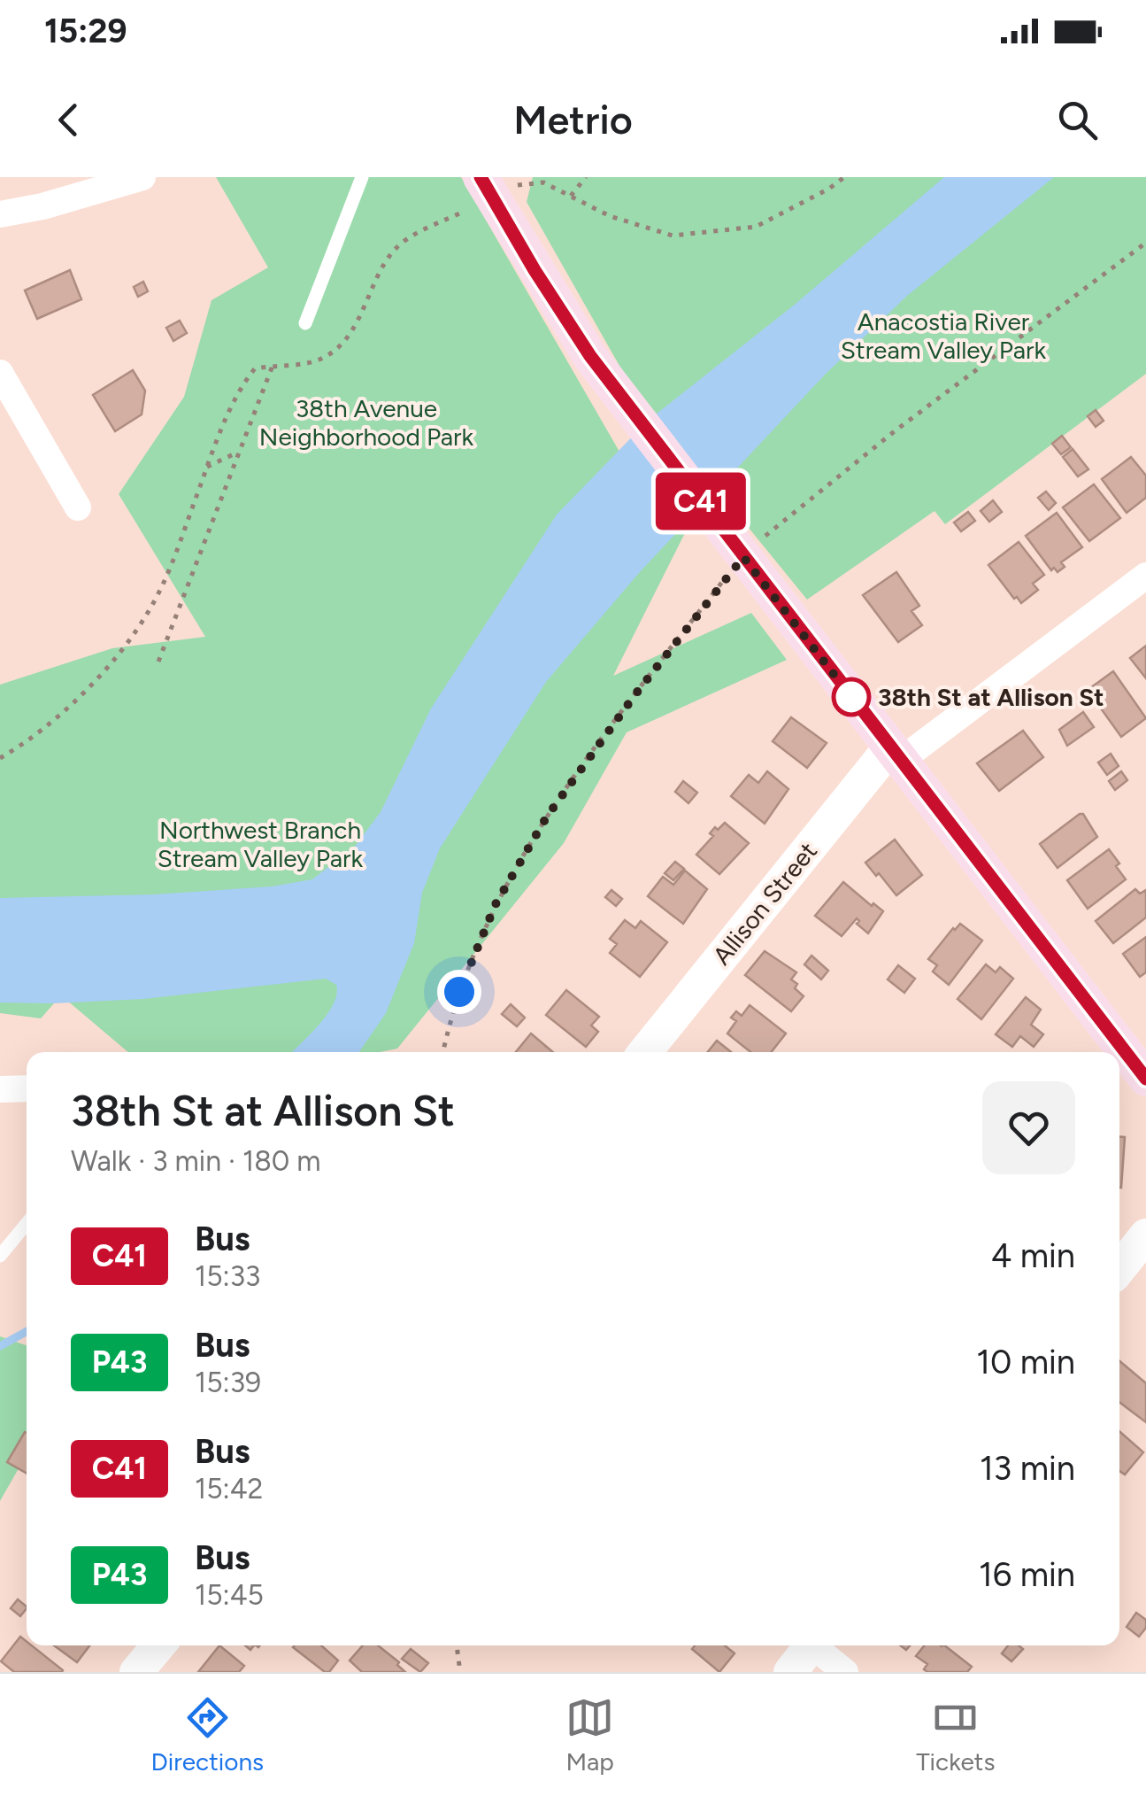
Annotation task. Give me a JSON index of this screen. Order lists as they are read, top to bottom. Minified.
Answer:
{"streets":{"street":["Allison Street"]},"parks":["Anacostia River Stream Valley Park","38th Avenue Neighborhood Park","Northwest Branch Stream Valley Park"],"places":["38th St at Allison St"],"lines":["bus line C41"],"page":{"status":"15:29","header":"Metrio","on_map":"C41","heading":["38th St at Allison St","Walk · 3 min · 180 m"],"list":[{"mark":"C41","name":"Bus","note":"15:33","value":"4 min"},{"mark":"P43","name":"Bus","note":"15:39","value":"10 min"},{"mark":"C41","name":"Bus","note":"15:42","value":"13 min"},{"mark":"P43","name":"Bus","note":"15:45","value":"16 min"}],"tabs":["Directions","Map","Tickets"]}}
